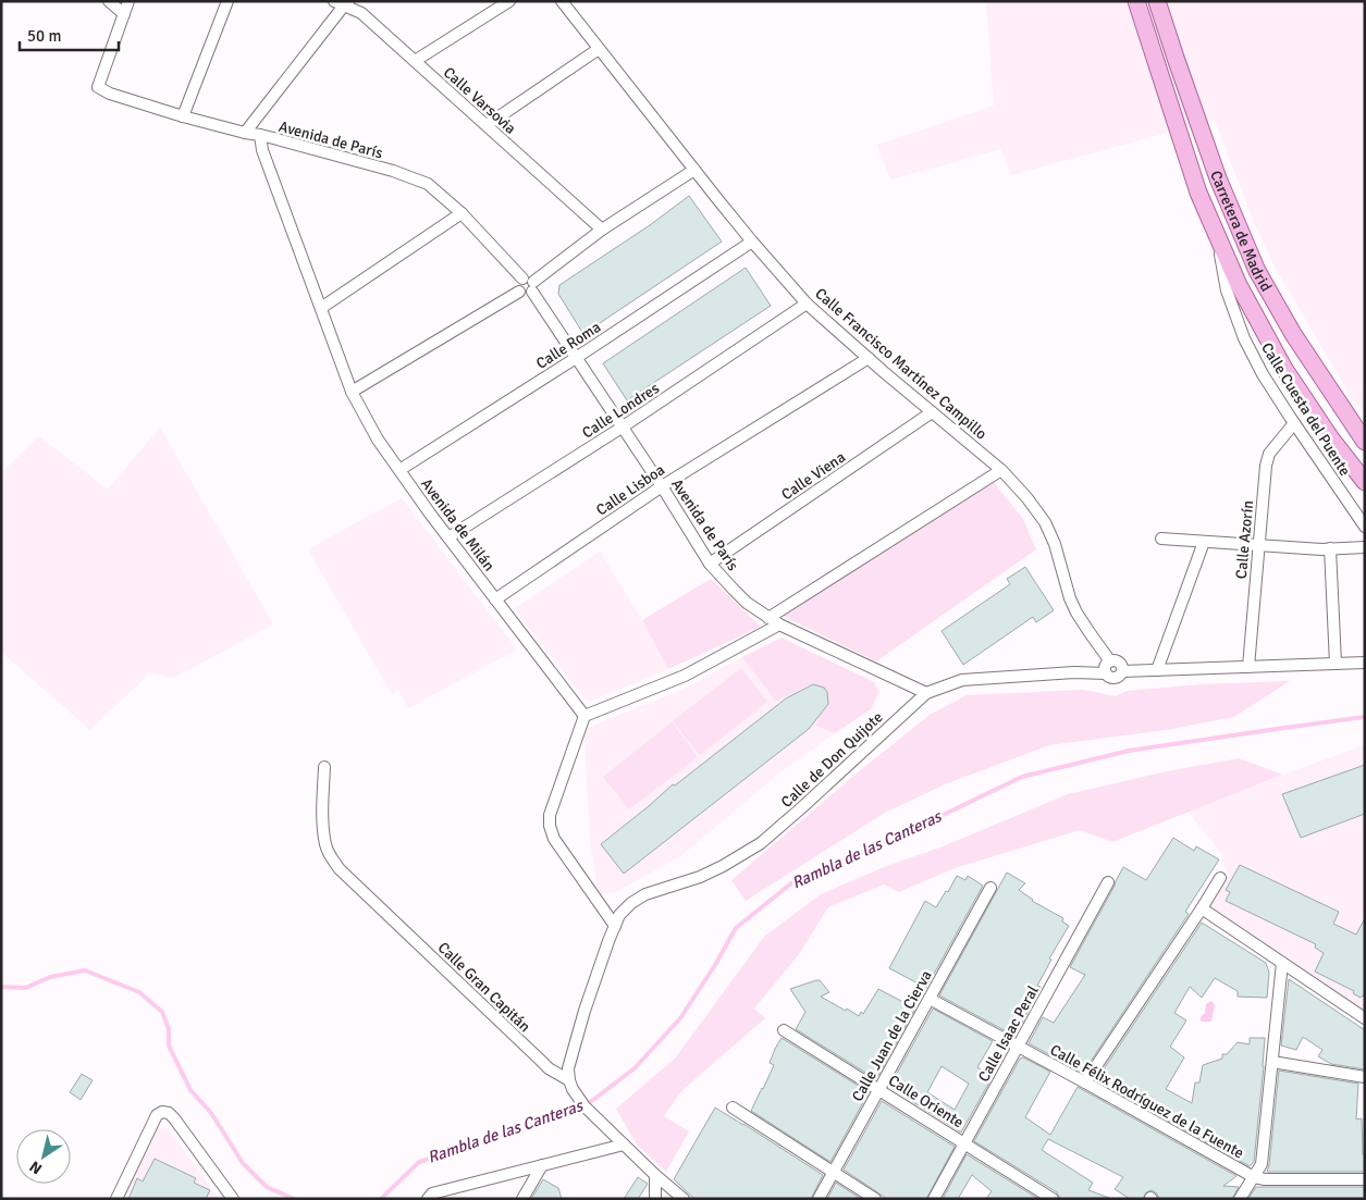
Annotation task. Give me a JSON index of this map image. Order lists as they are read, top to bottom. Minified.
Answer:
{"streets":{"main road":["Carretera de Madrid"],"street":["Calle Varsovia","Avenida de París","Calle Roma","Calle Francisco Martínez Campillo","Calle Cuesta del Puente","Calle Londres","Calle Viena","Calle Lisboa","Avenida de Milán","Calle Azorín","Calle de Don Quijote","Calle Gran Capitán","Calle Isaac Peral","Calle Juan de la Cierva","Calle Oriente","Calle Félix Rodríguez de la Fuente"]},"crossings":[["Avenida de París","Calle Roma"],["Avenida de París","Calle Londres"],["Avenida de París","Calle Viena"],["Avenida de París","Calle Lisboa"],["Avenida de París","Avenida de Milán"],["Avenida de París","Calle de Don Quijote"],["Calle Roma","Calle Francisco Martínez Campillo"],["Calle Roma","Avenida de Milán"],["Calle Francisco Martínez Campillo","Calle Londres"],["Calle Francisco Martínez Campillo","Calle Viena"],["Calle Francisco Martínez Campillo","Calle Lisboa"],["Calle Francisco Martínez Campillo","Calle de Don Quijote"],["Calle Cuesta del Puente","Calle Azorín"],["Calle Londres","Avenida de Milán"],["Calle Lisboa","Avenida de Milán"],["Calle de Don Quijote","Calle Gran Capitán"],["Calle Isaac Peral","Calle Oriente"],["Calle Isaac Peral","Calle Félix Rodríguez de la Fuente"],["Calle Juan de la Cierva","Calle Oriente"],["Calle Juan de la Cierva","Calle Félix Rodríguez de la Fuente"]],"water":["Rambla de las Canteras"],"scale_bar":"50 m","north":"bottom left"}
